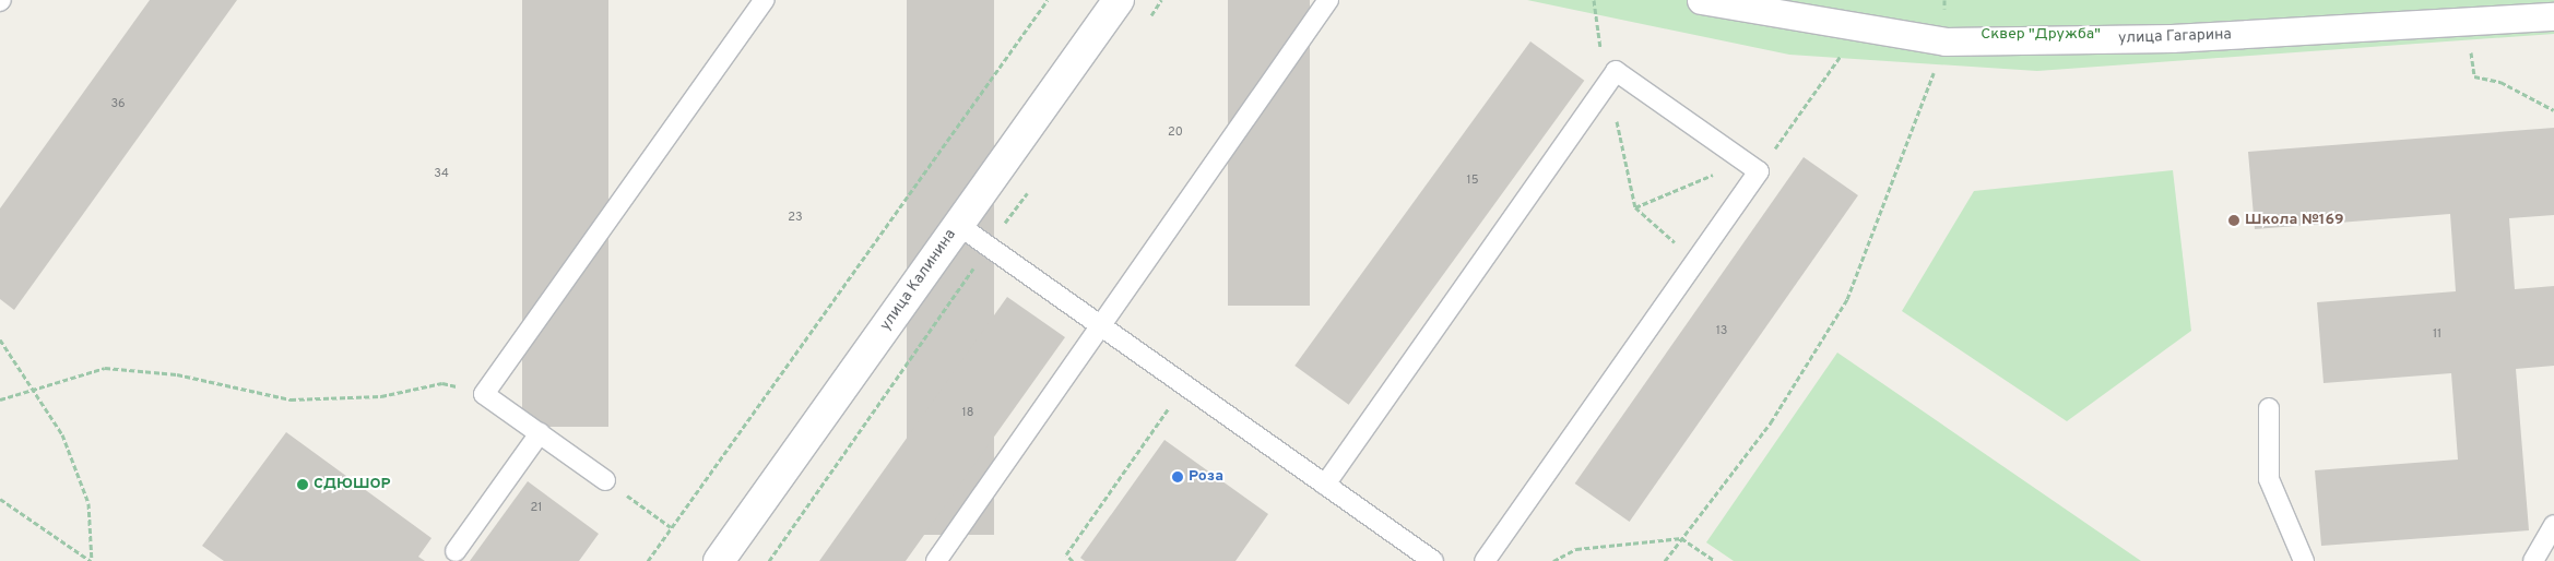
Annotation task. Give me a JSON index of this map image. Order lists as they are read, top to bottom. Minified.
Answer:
{"streets":{"street":["улица Гагарина","улица Калинина"]},"parks":["Сквер \"Дружба\""],"places":["Школа №169","Роза","СДЮШОР"],"house_numbers":["36","20","34","15","23","13","11","18","21"]}
